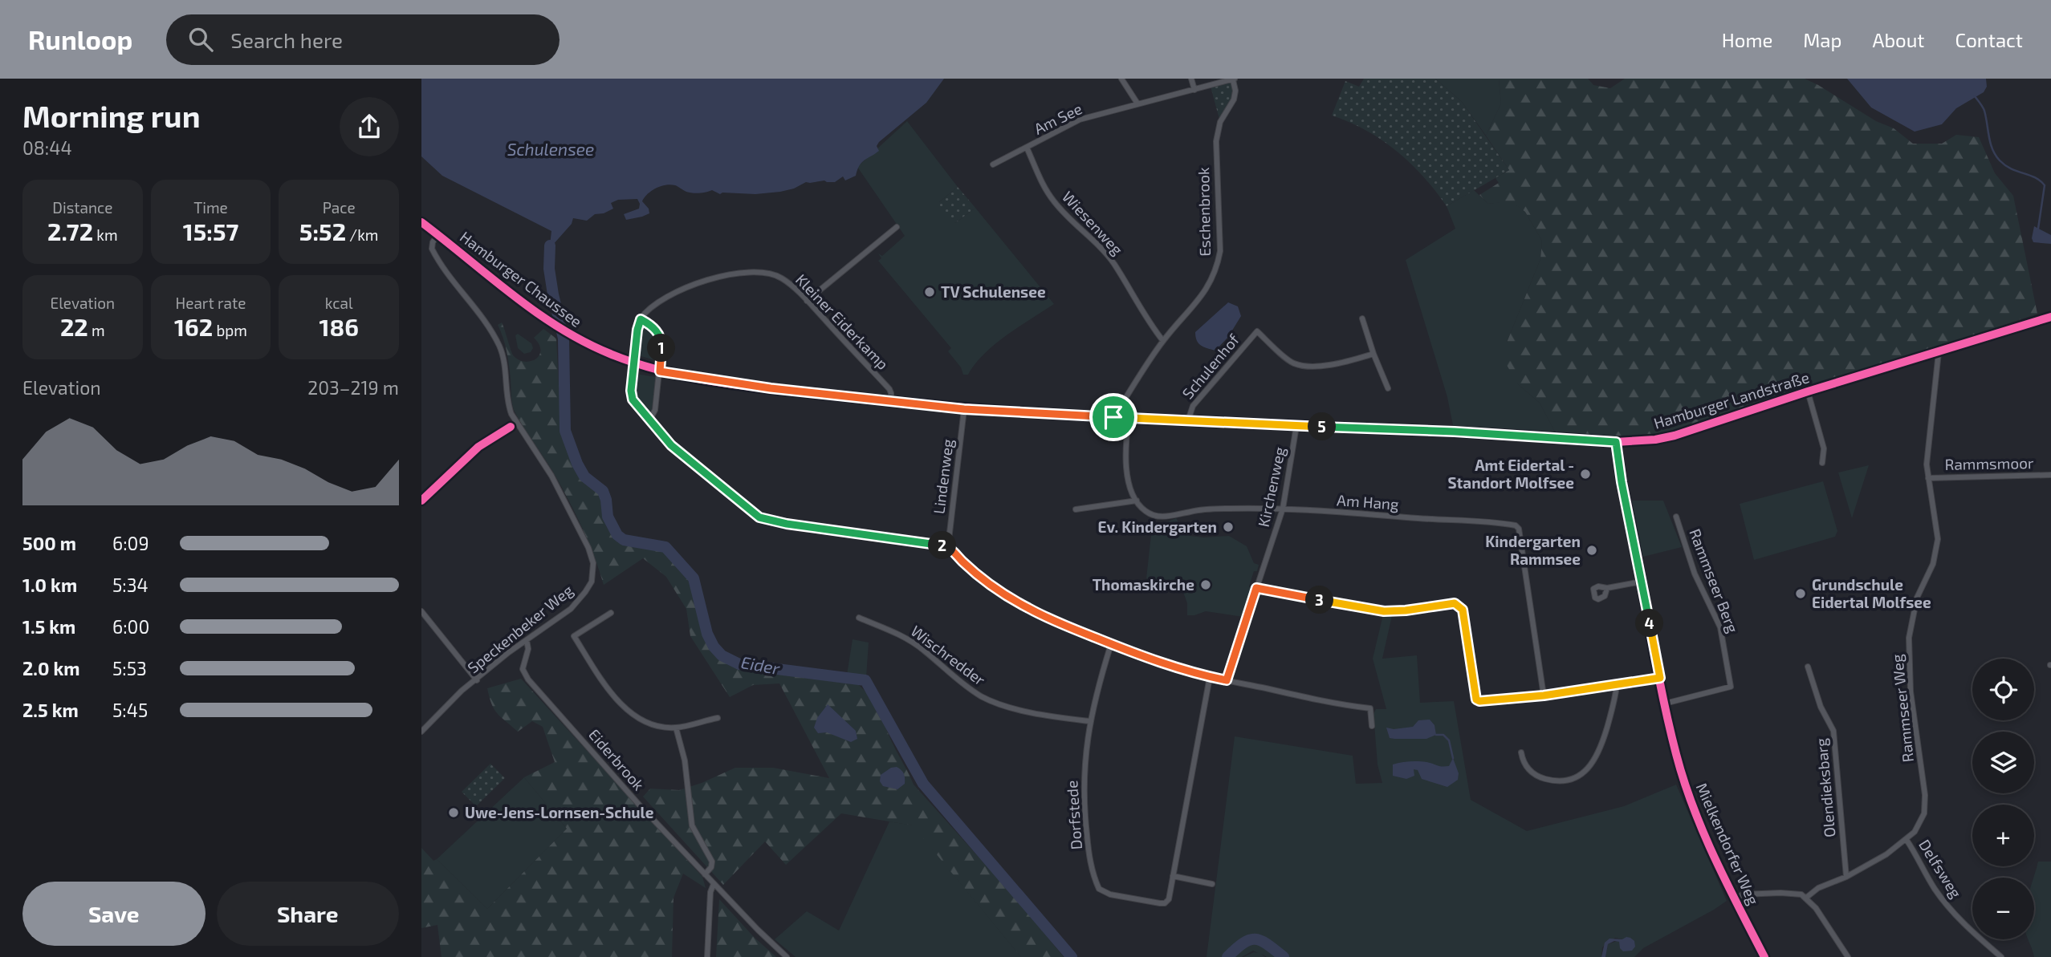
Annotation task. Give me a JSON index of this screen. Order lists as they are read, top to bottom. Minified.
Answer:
{"streets":{"main road":["Hamburger Chaussee","Hamburger Landstraße"],"street":["Am See","Eschenbrook","Wiesenweg","Kleiner Eiderkamp","Schulenhof","Rammsmoor","Lindenweg","Kirchenweg","Am Hang","Rammseer Berg","Speckenbeker Weg","Wischredder","Rammseer Weg","Eiderbrook","Olendieksbarg","Dorfstede","Mielkendorfer Weg","Delfsweg"]},"crossings":[["Am See","Eschenbrook"],["Am See","Wiesenweg"],["Eschenbrook","Wiesenweg"],["Eschenbrook","Hamburger Landstraße"],["Hamburger Chaussee","Hamburger Landstraße"],["Hamburger Chaussee","Speckenbeker Weg"],["Kleiner Eiderkamp","Hamburger Landstraße"],["Schulenhof","Hamburger Landstraße"],["Hamburger Landstraße","Lindenweg"],["Hamburger Landstraße","Kirchenweg"],["Hamburger Landstraße","Rammseer Weg"],["Hamburger Landstraße","Mielkendorfer Weg"],["Rammsmoor","Rammseer Weg"],["Kirchenweg","Am Hang"],["Rammseer Berg","Mielkendorfer Weg"],["Speckenbeker Weg","Eiderbrook"],["Wischredder","Dorfstede"],["Rammseer Weg","Olendieksbarg"],["Rammseer Weg","Delfsweg"]],"water":["Schulensee","Eider"],"places":["TV Schulensee","Amt Eidertal - Standort Molfsee","Ev. Kindergarten","Kindergarten Rammsee","Thomaskirche","Grundschule Eidertal Molfsee","Uwe-Jens-Lornsen-Schule"],"page":{"header":"Runloop","search":"Search here","nav":["Home","Map","About","Contact"],"heading":["Morning run","08:44"],"stats":[["Distance","2.72 km"],["Time","15:57"],["Pace","5:52 /km"],["Elevation","22 m"],["Heart rate","162 bpm"],["kcal","186"]],"pins":["1","5","2","3","4"],"chart":["Elevation","203–219 m"],"list":[{"name":"500 m","note":"6:09"},{"name":"1.0 km","note":"5:34"},{"name":"1.5 km","note":"6:00"},{"name":"2.0 km","note":"5:53"},{"name":"2.5 km","note":"5:45"}],"map_buttons":["+","−"],"buttons":["Save","Share"]}}
